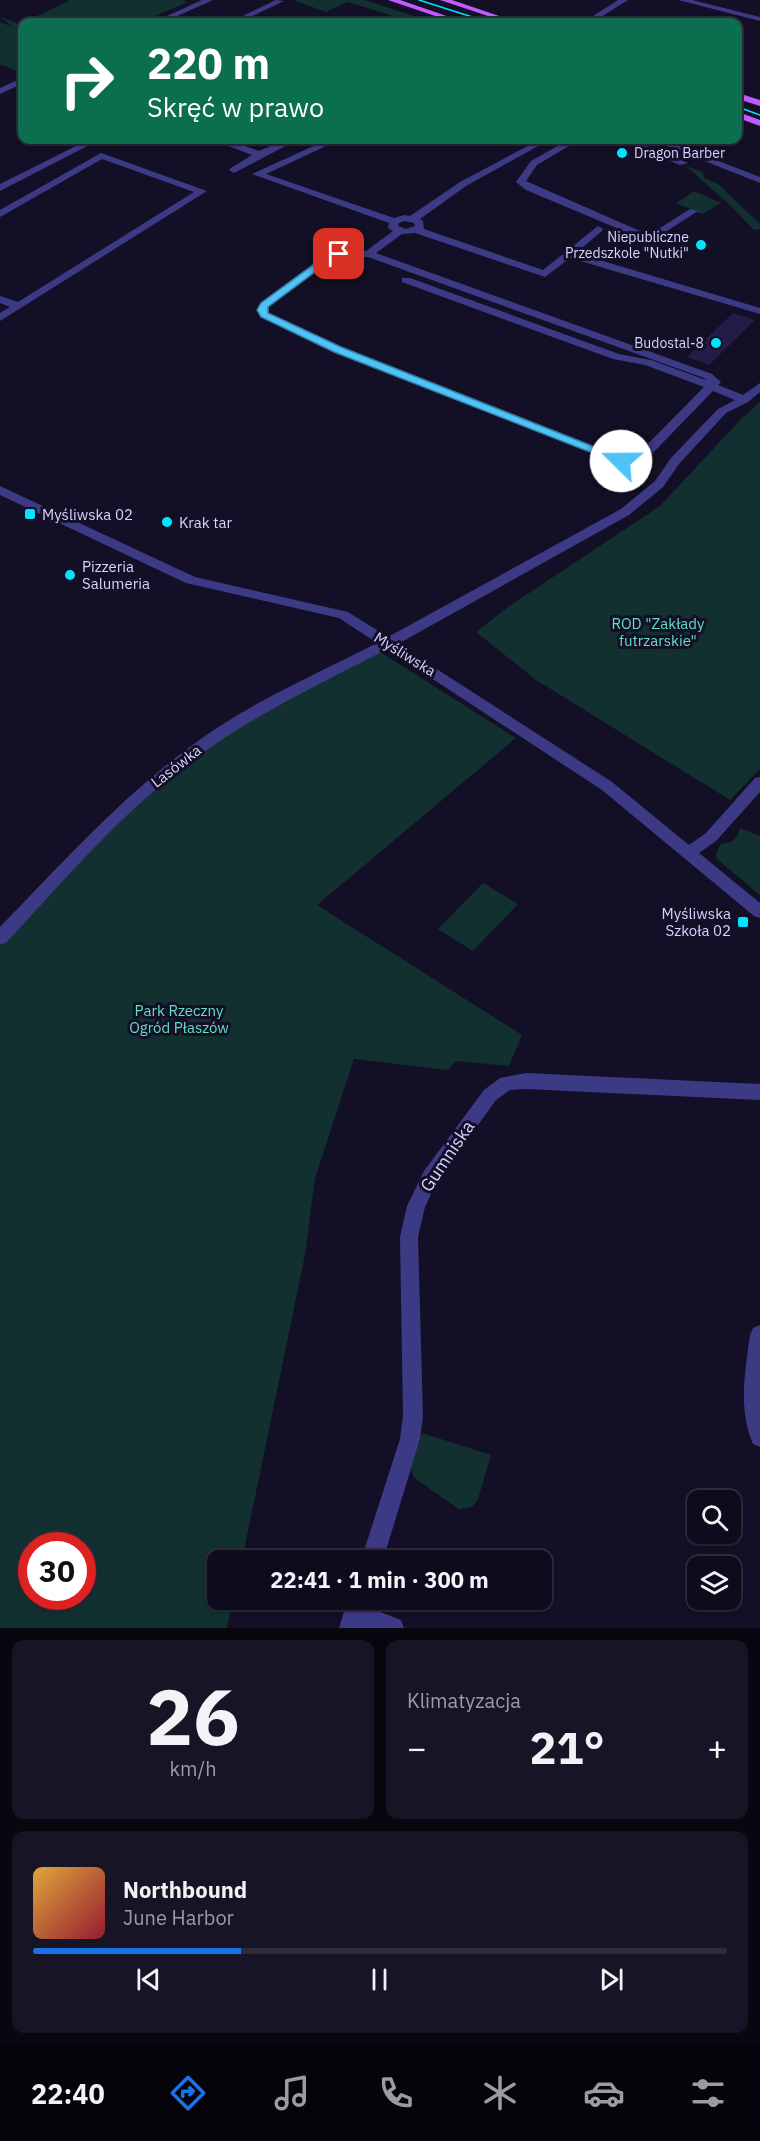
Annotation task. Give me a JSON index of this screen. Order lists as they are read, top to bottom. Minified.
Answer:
{"streets":{"street":["Myśliwska","Lasówka","Gumniska"]},"crossings":[["Myśliwska","Lasówka"]],"parks":["ROD \"Zakłady futrzarskie\"","Park Rzeczny Ogród Płaszów"],"places":{"other":["Dragon Barber","Niepubliczne Przedszkole \"Nutki\"","Budostal-8","Krak tar","Pizzeria Salumeria"],"transit":["Myśliwska 02","Myśliwska Szkoła 02"]},"page":{"turn":["220 m","Skręć w prawo"],"limit":"30","trip":"22:41 · 1 min · 300 m","tile":[["26","km/h"],"Klimatyzacja"],"heat":["−","21°","+"],"song":["Northbound","June Harbor"],"tabs":"22:40"}}
